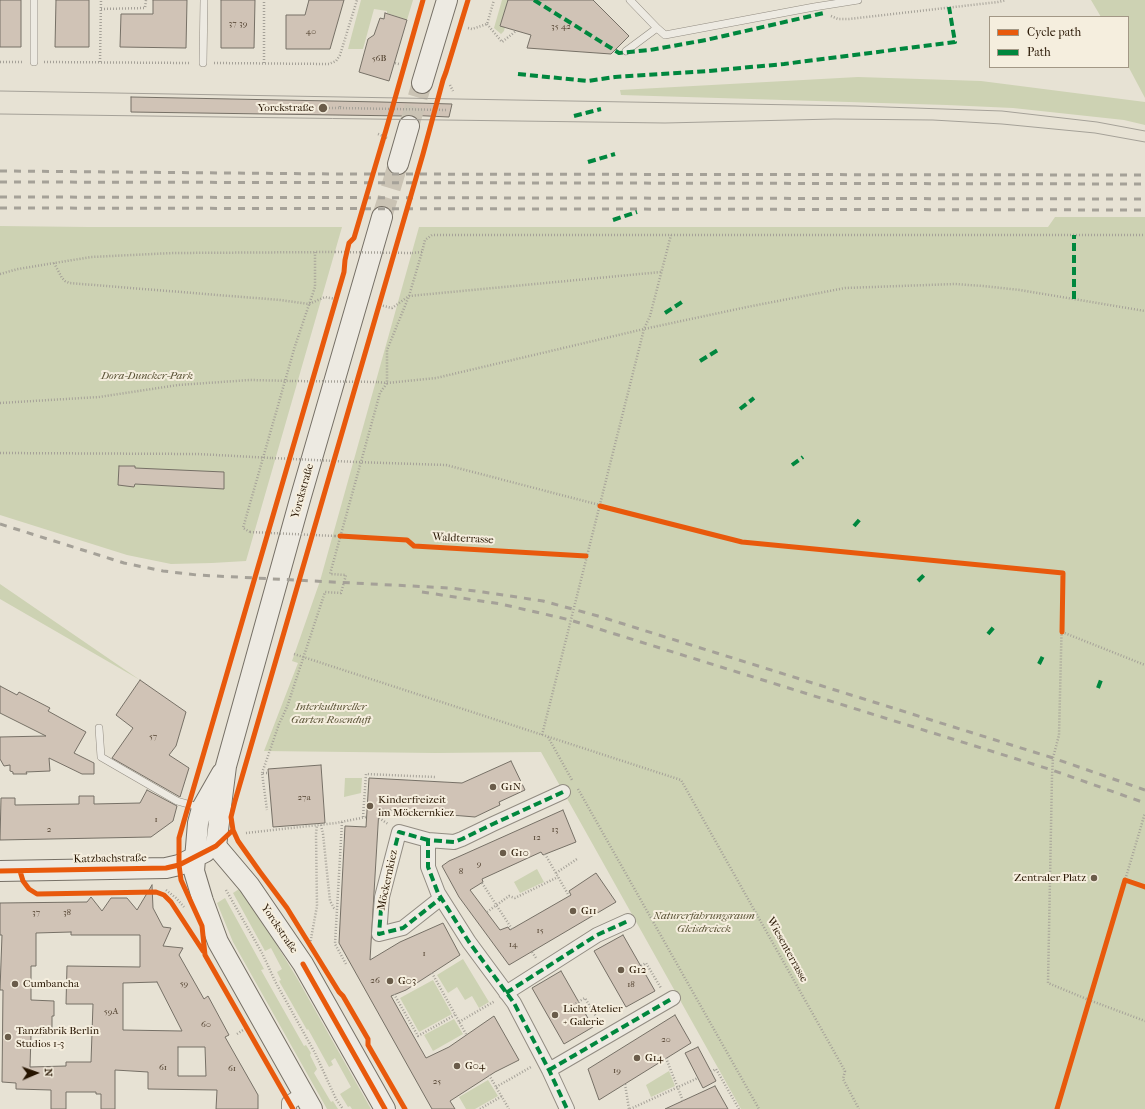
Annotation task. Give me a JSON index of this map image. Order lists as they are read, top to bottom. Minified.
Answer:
{"streets":{"main road":["Yorckstraße","Katzbachstraße"],"street":["Möckernkiez"],"path":["Wiesenterrasse"],"cycle path":["Waldterrasse"]},"crossings":[["Yorckstraße","Katzbachstraße"]],"parks":["Dora-Duncker-Park","Interkultureller Garten Rosenduft","Naturerfahrungsraum Gleisdreieck"],"places":["Yorckstraße","G1N","Kinderfreizeit im Möckernkiez","G10","Zentraler Platz","G11","G12","G03","Cumbancha","Licht Atelier + Galerie","Tanzfabrik Berlin Studios 1-3","G14","G04"],"house_numbers":["37-39","35-42","40","56B","57","27a","1","2","13","12","9","8","37","38","15","14","1","26","59","18","59A","60","20","61","61","19","25"],"legend":["Cycle path","Path"],"north":"right"}
